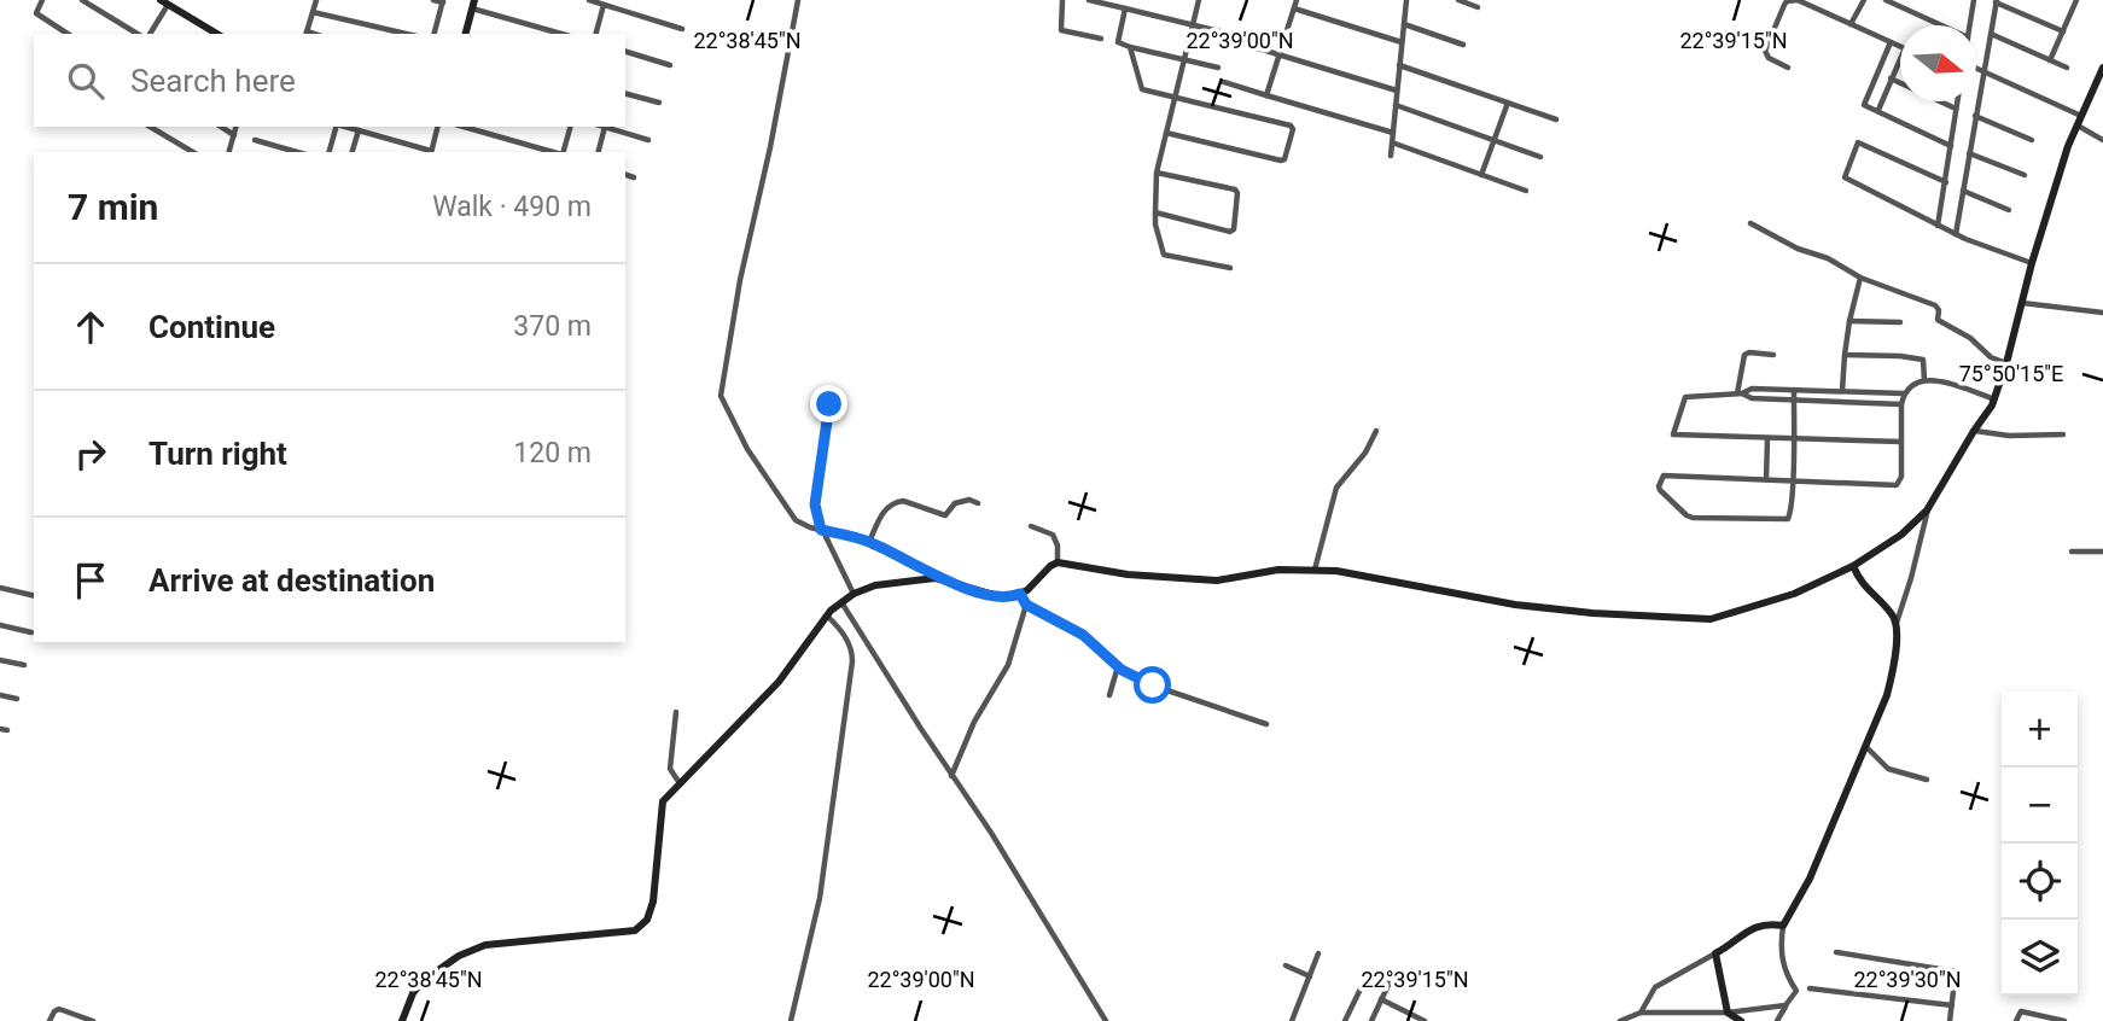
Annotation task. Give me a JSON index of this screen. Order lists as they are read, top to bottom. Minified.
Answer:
{"north":"right","page":{"search":"Search here","heading":["7 min","Walk · 490 m"],"list":[["Continue","370 m"],["Turn right","120 m"],"Arrive at destination"],"map_buttons":["+","−"]},"coordinates":["22°38'45\"N","22°39'00\"N","22°39'15\"N","75°50'15\"E","22°39'30\"N"]}
